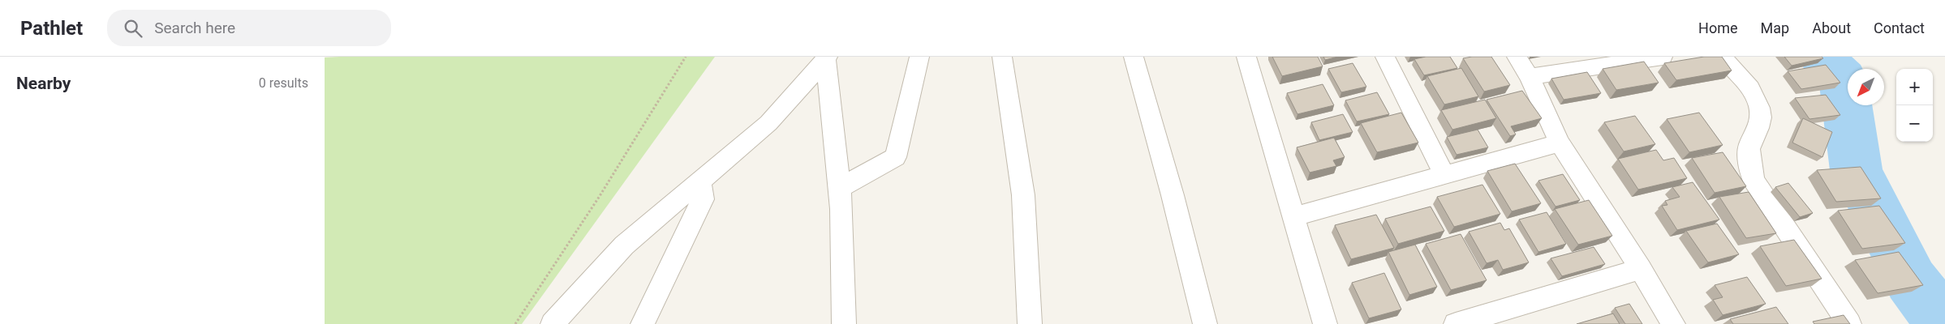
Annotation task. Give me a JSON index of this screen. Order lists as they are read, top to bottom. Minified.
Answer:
{"north":"bottom left","page":{"header":"Pathlet","search":"Search here","nav":["Home","Map","About","Contact"],"heading":["Nearby","0 results"],"map_buttons":["+","−"]}}
